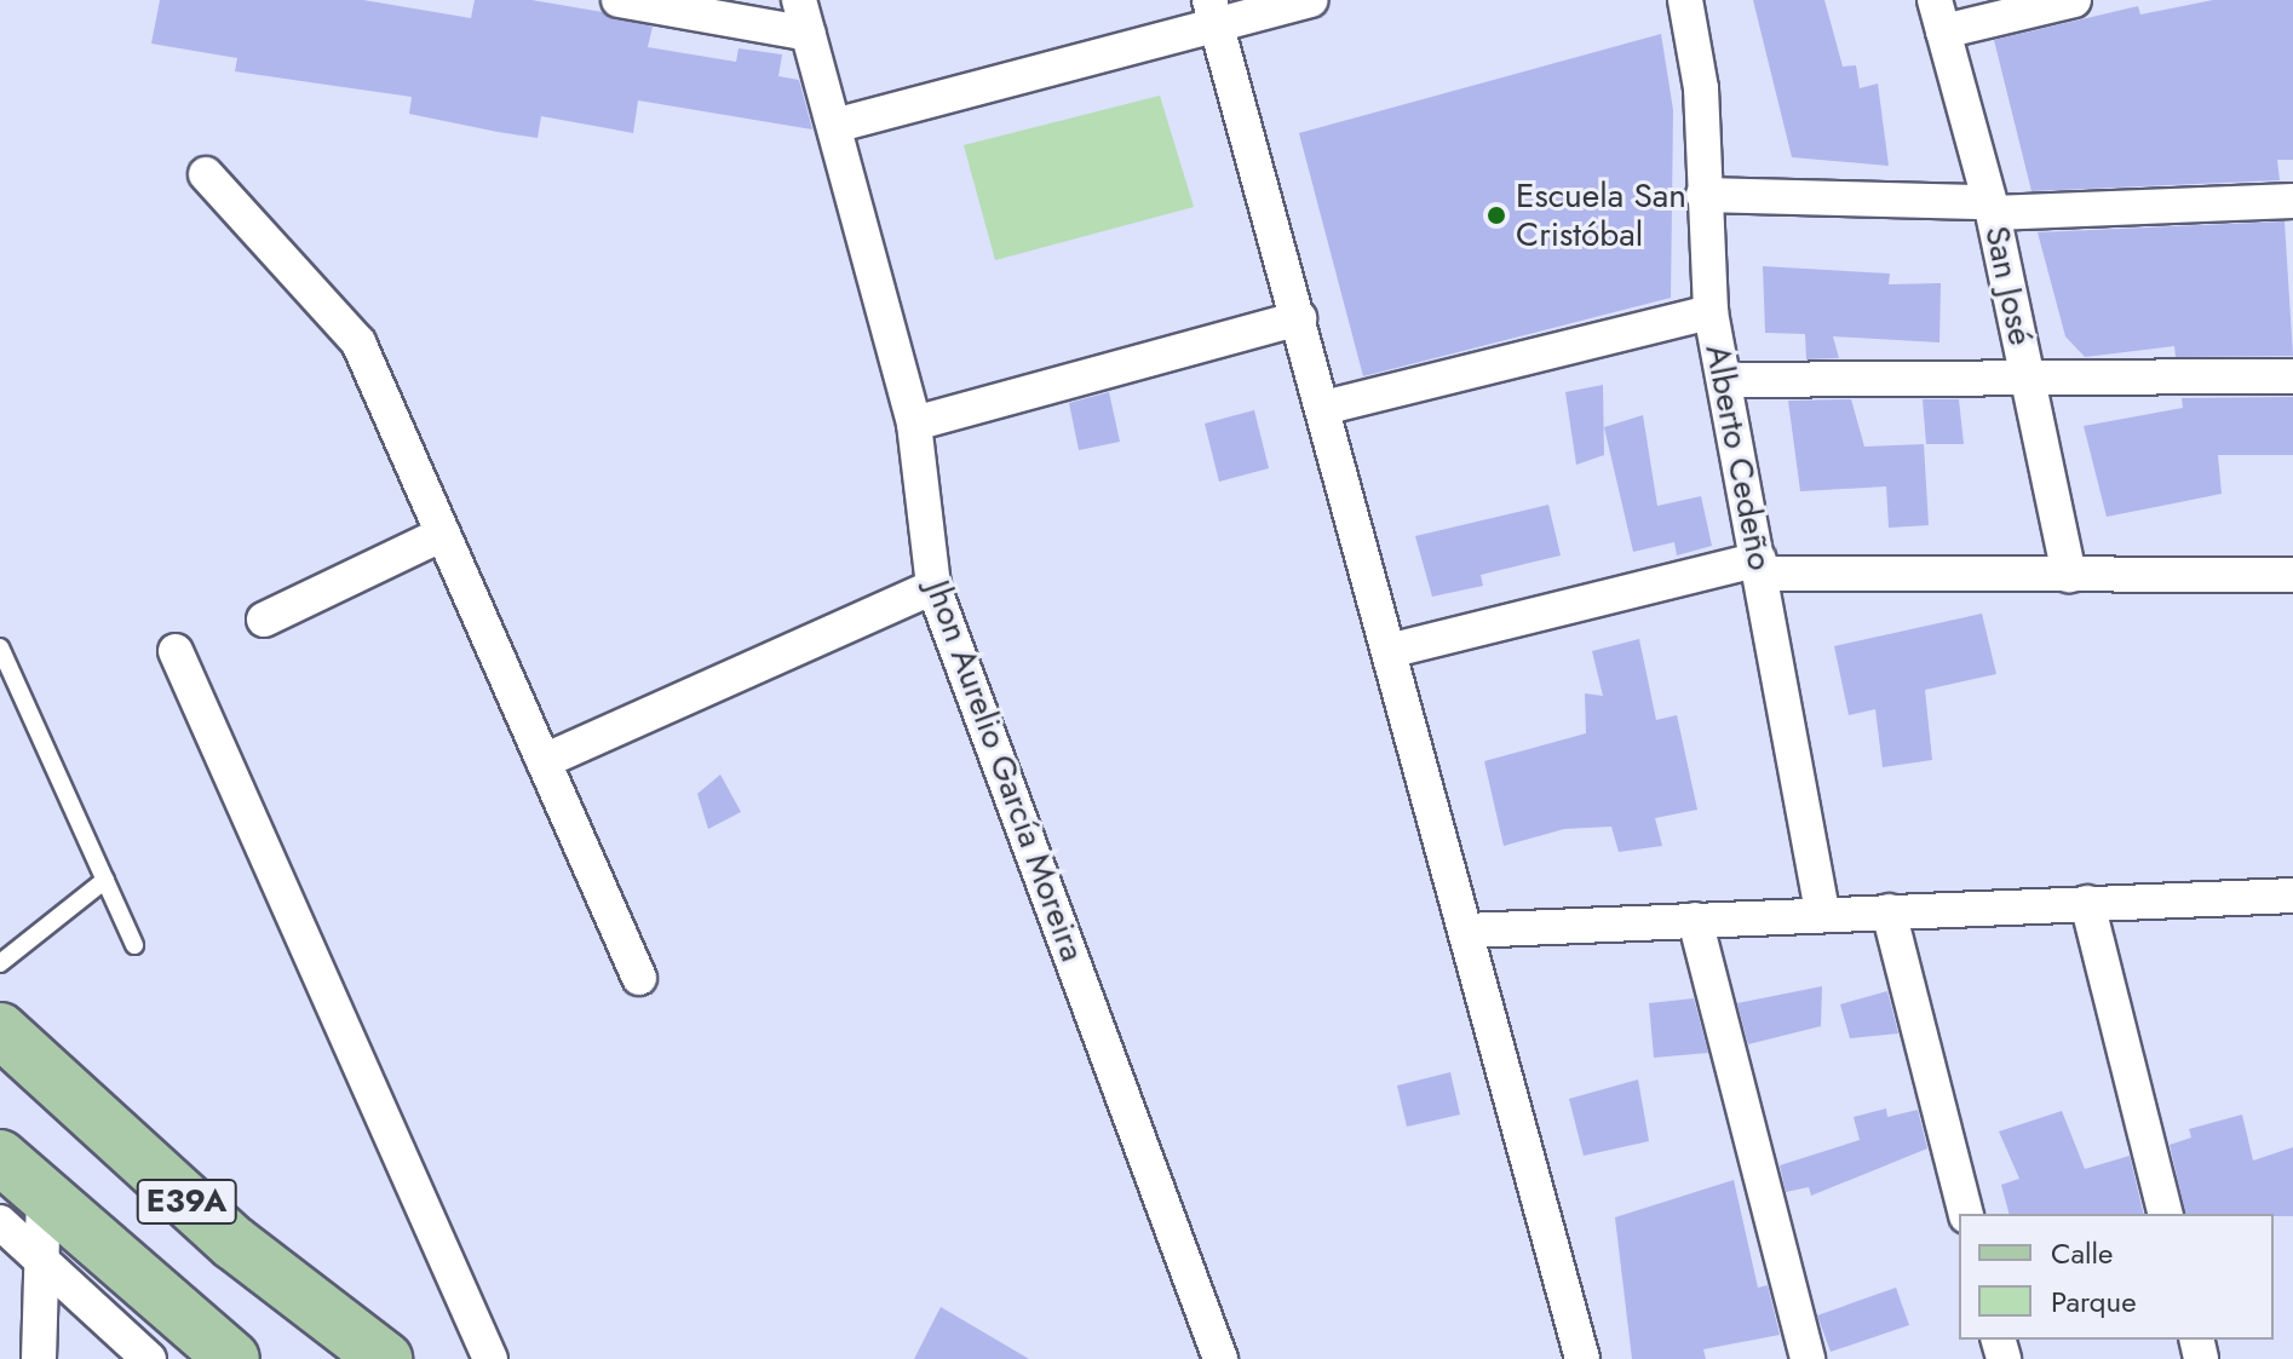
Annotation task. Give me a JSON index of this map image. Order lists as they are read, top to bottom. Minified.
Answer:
{"streets":{"main road":["E39A"],"street":["San José","Alberto Cedeño","Jhon Aurelio García Moreira"]},"places":["Escuela San Cristóbal"],"legend":["Calle","Parque"]}
